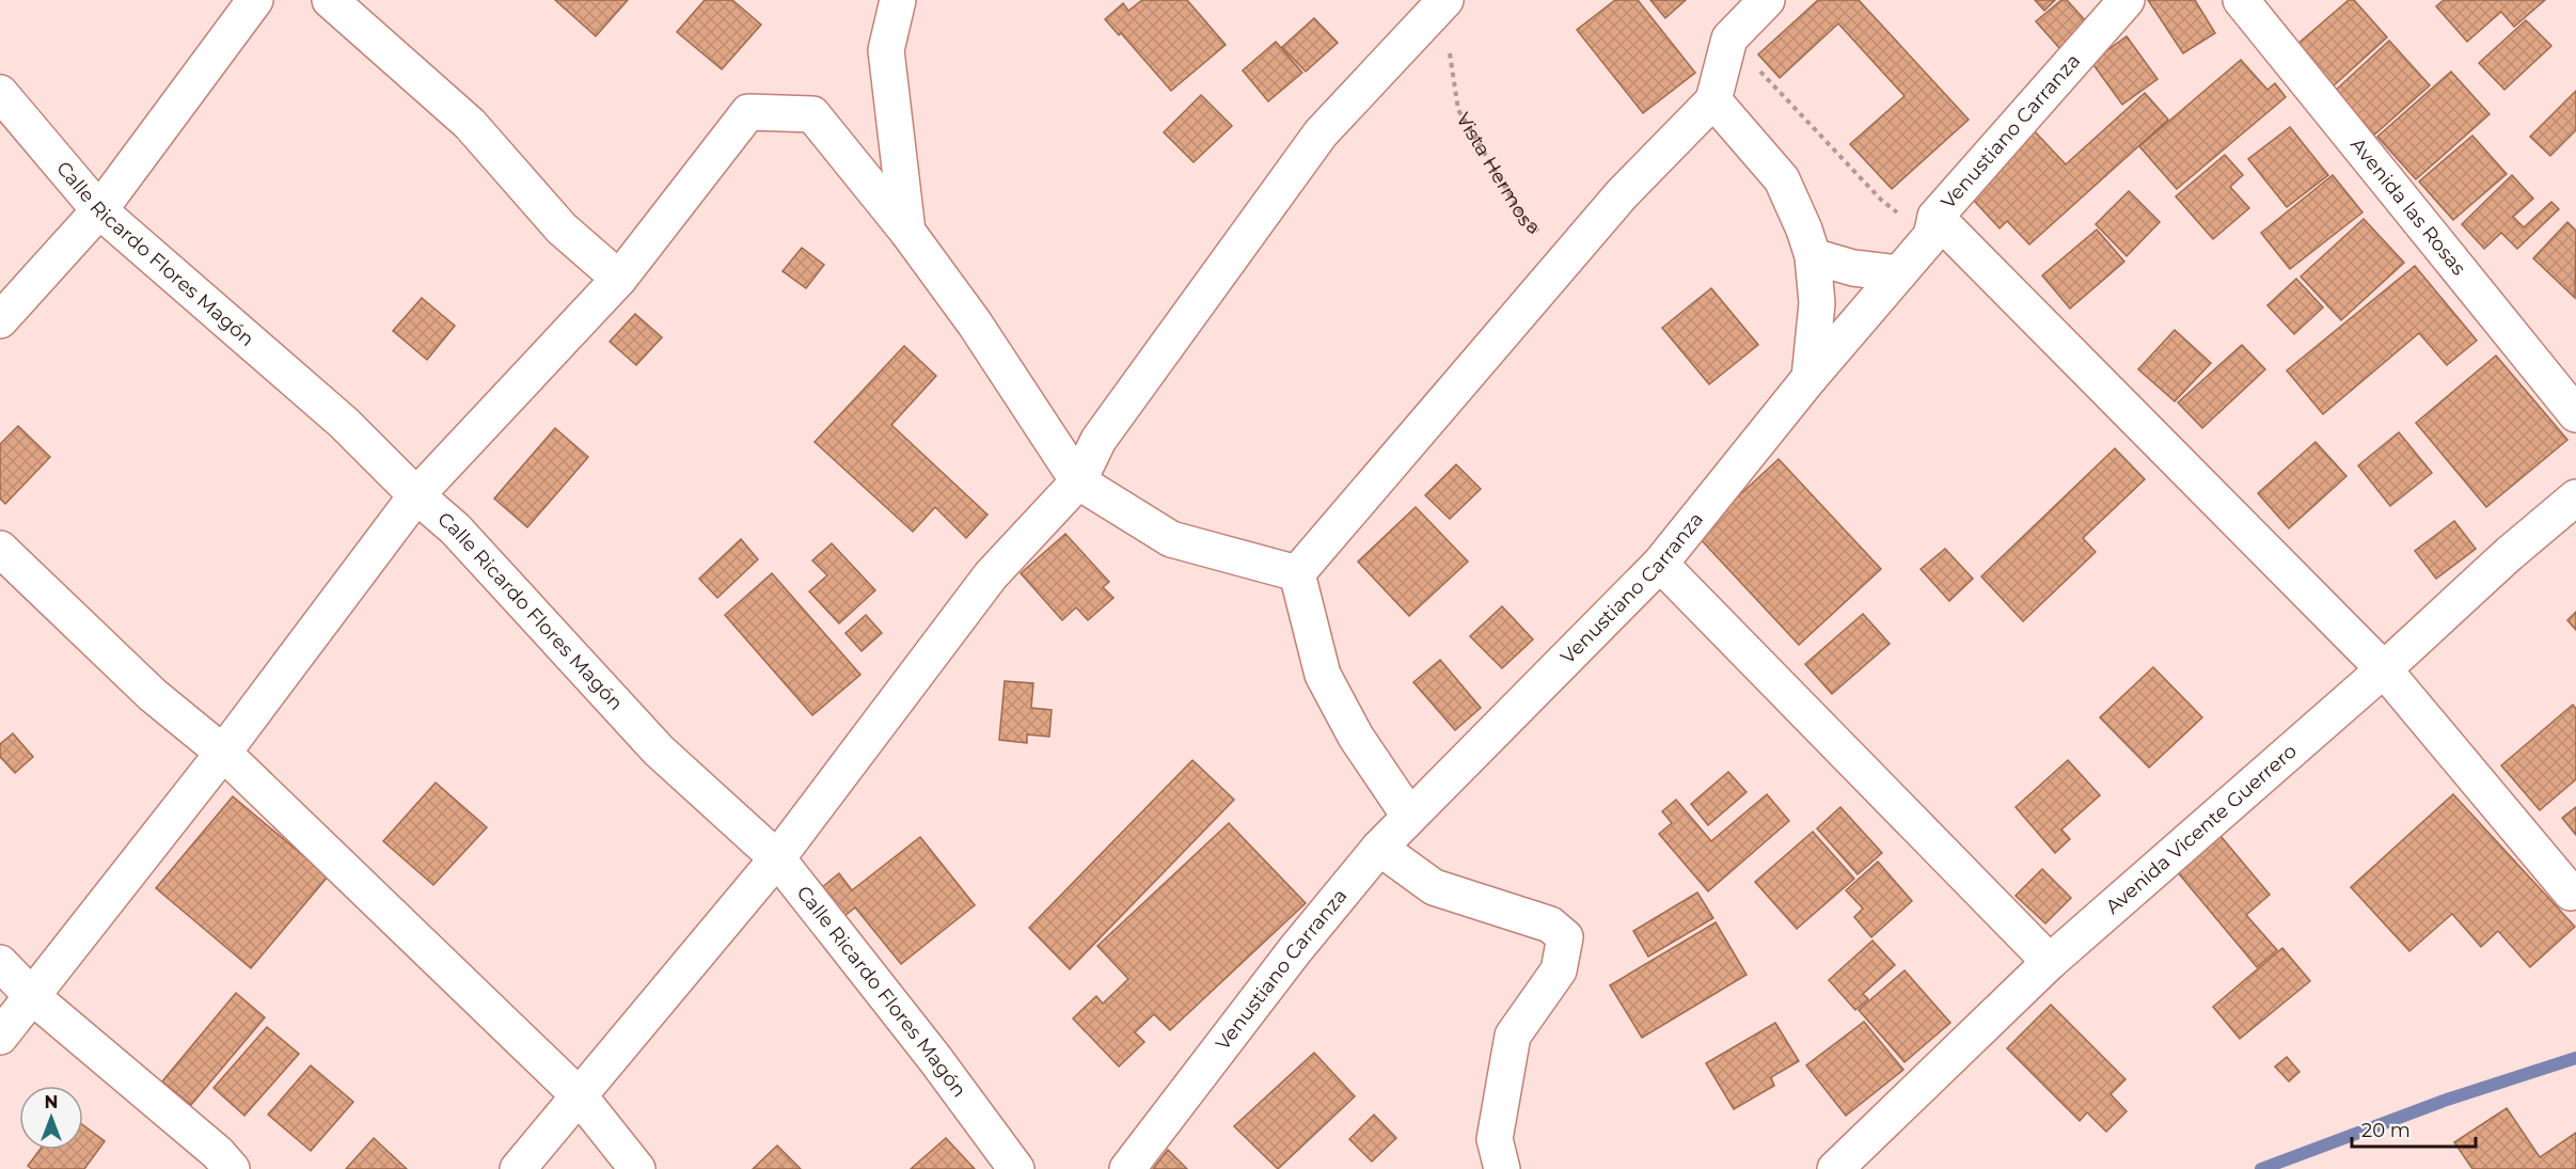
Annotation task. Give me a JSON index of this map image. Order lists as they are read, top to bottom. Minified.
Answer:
{"streets":{"street":["Venustiano Carranza","Avenida las Rosas","Calle Ricardo Flores Magón","Avenida Vicente Guerrero"],"path":["Vista Hermosa"]},"scale_bar":"20 m","north":"top"}
